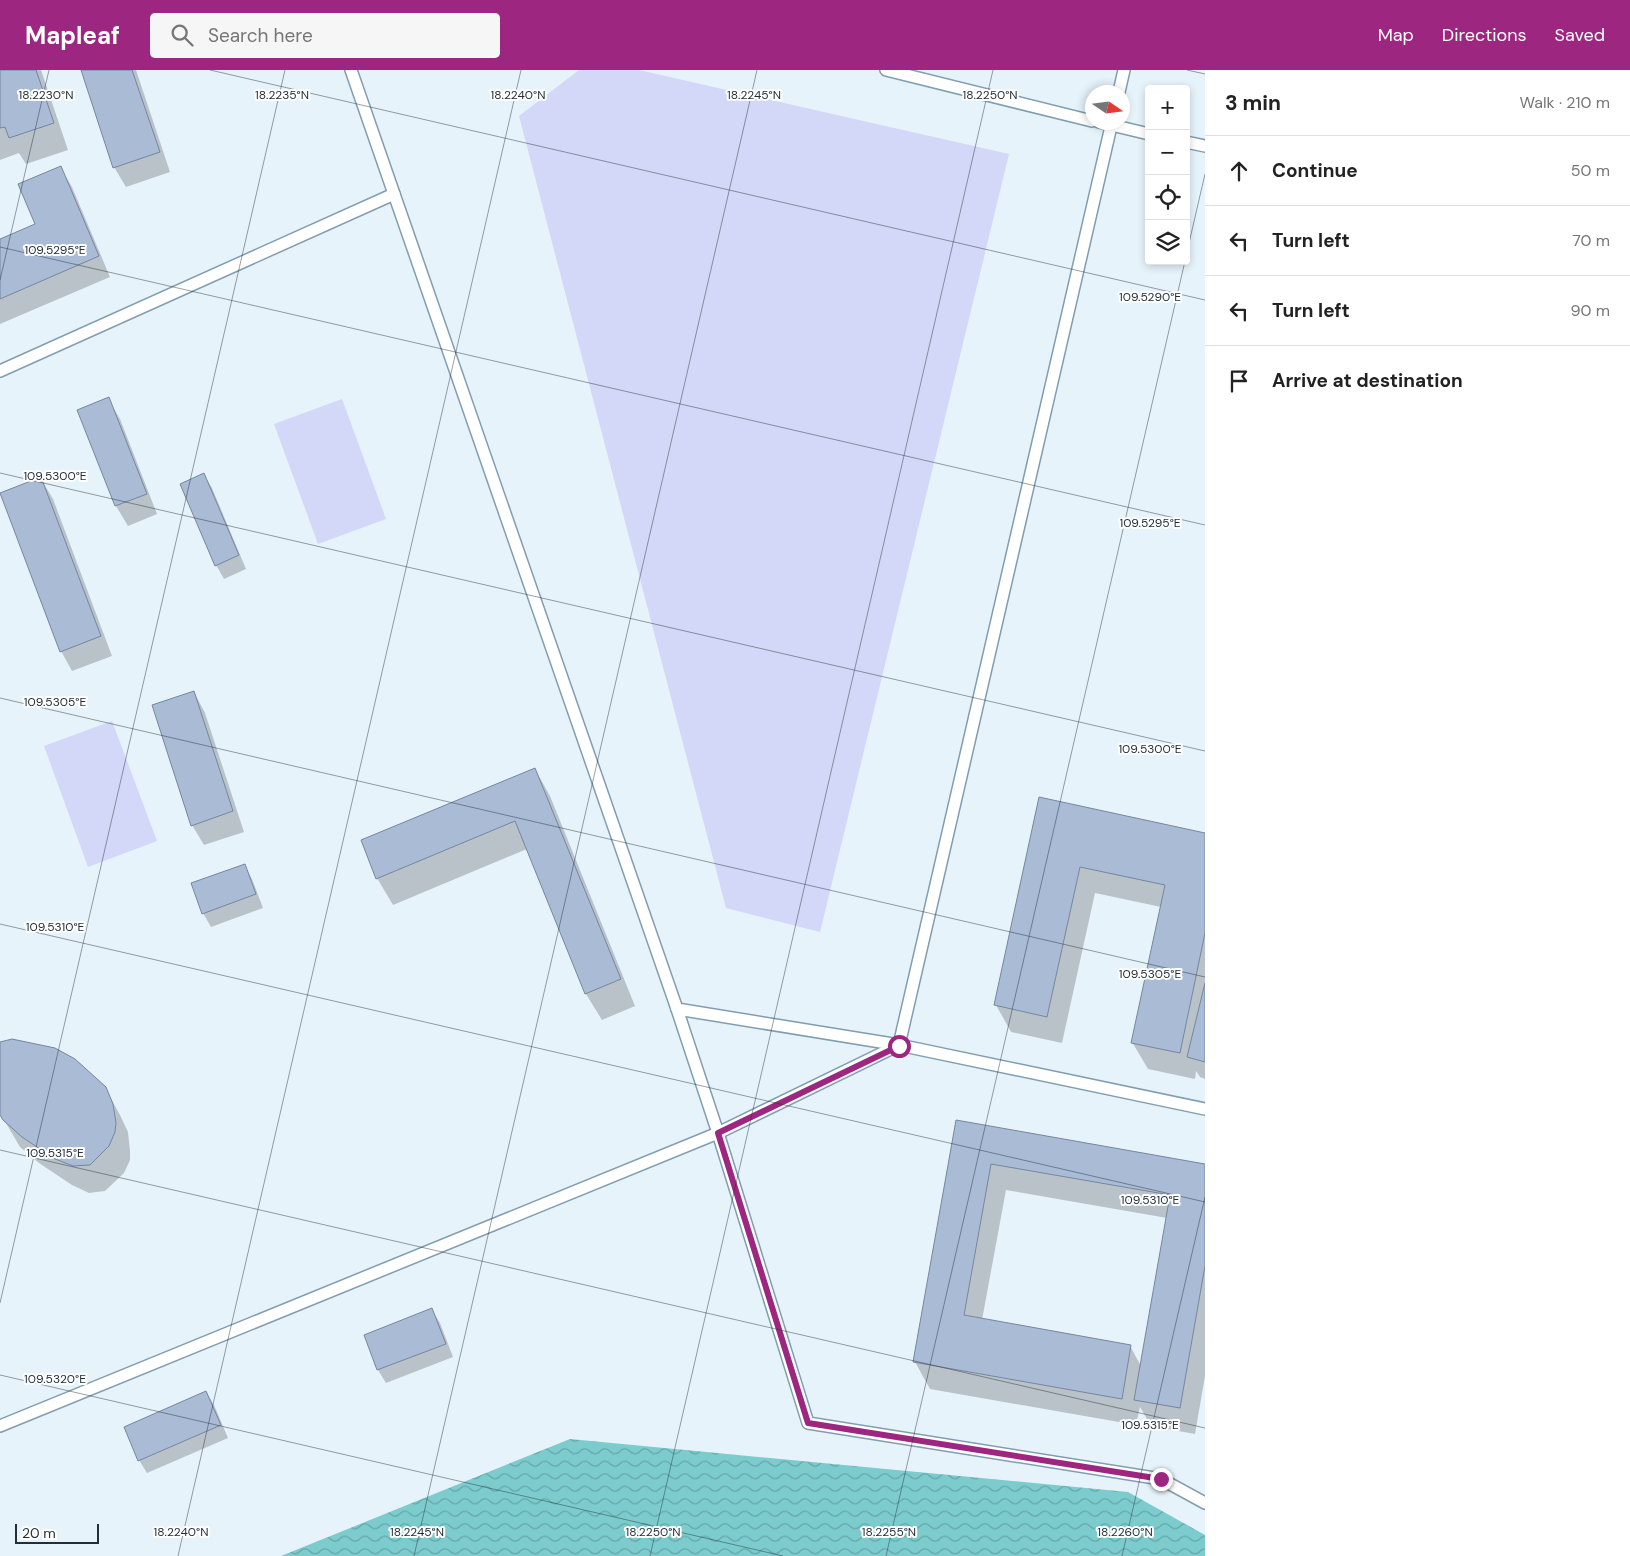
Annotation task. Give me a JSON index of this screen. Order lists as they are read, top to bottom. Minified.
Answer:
{"scale_bar":"20 m","north":"right","page":{"header":"Mapleaf","search":"Search here","nav":["Map","Directions","Saved"],"heading":["3 min","Walk · 210 m"],"map_buttons":["+","−"],"list":[["Continue","50 m"],["Turn left","70 m"],["Turn left","90 m"],"Arrive at destination"],"scale":"20 m"},"coordinates":["18.2230°N","18.2235°N","18.2240°N","18.2245°N","18.2250°N","109.5295°E","109.5290°E","109.5300°E","109.5305°E","109.5310°E","109.5315°E","109.5320°E","18.2255°N","18.2260°N"]}
